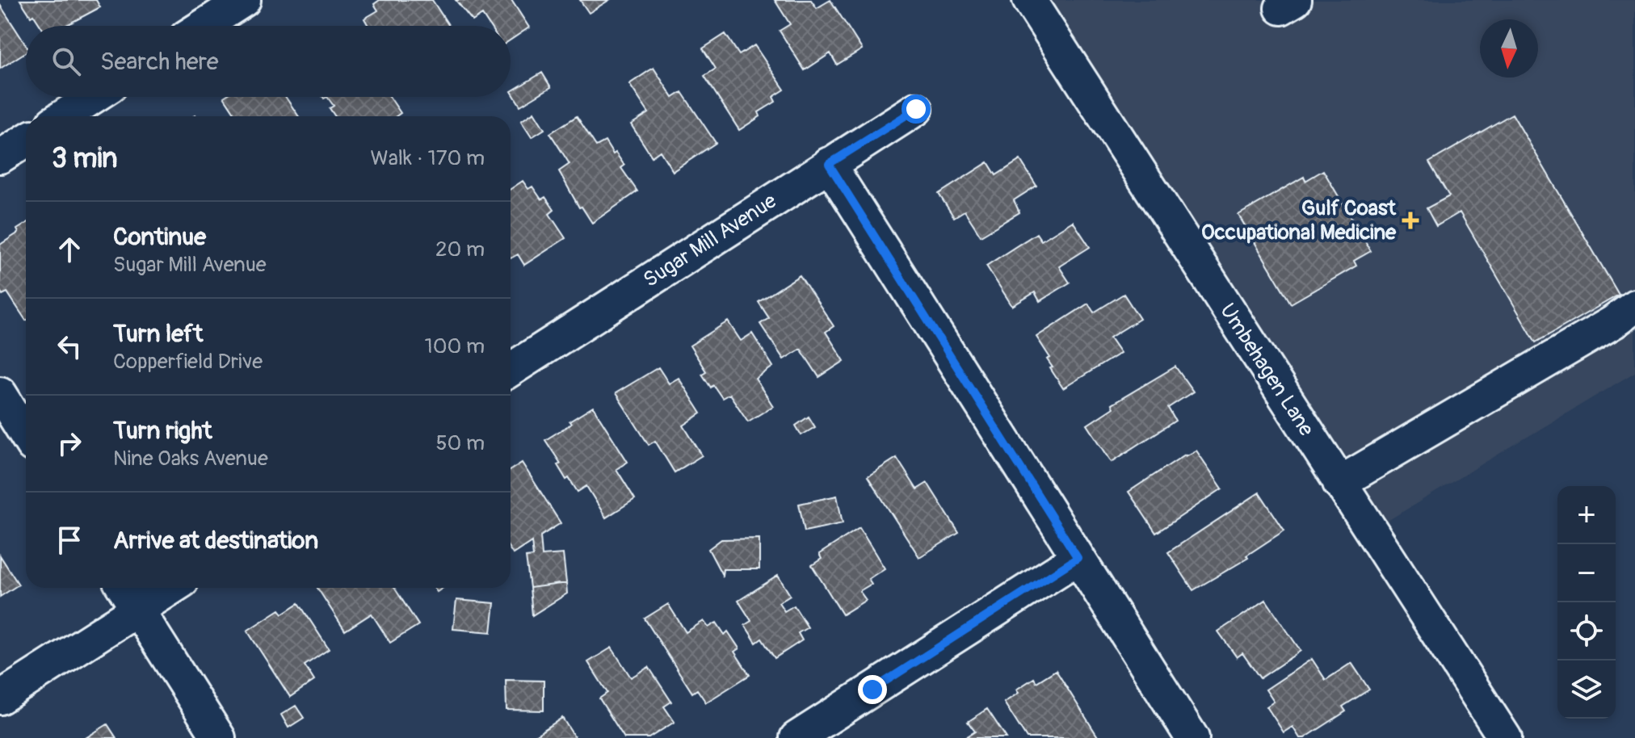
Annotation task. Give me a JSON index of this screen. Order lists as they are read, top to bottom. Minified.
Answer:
{"streets":{"street":["Sugar Mill Avenue","Umbehagen Lane"]},"places":{"health":["Gulf Coast Occupational Medicine"]},"north":"bottom","page":{"search":"Search here","heading":["3 min","Walk · 170 m"],"list":[["Continue","Sugar Mill Avenue","20 m"],["Turn left","Copperfield Drive","100 m"],["Turn right","Nine Oaks Avenue","50 m"],"Arrive at destination"],"map_buttons":["+","−"]}}
